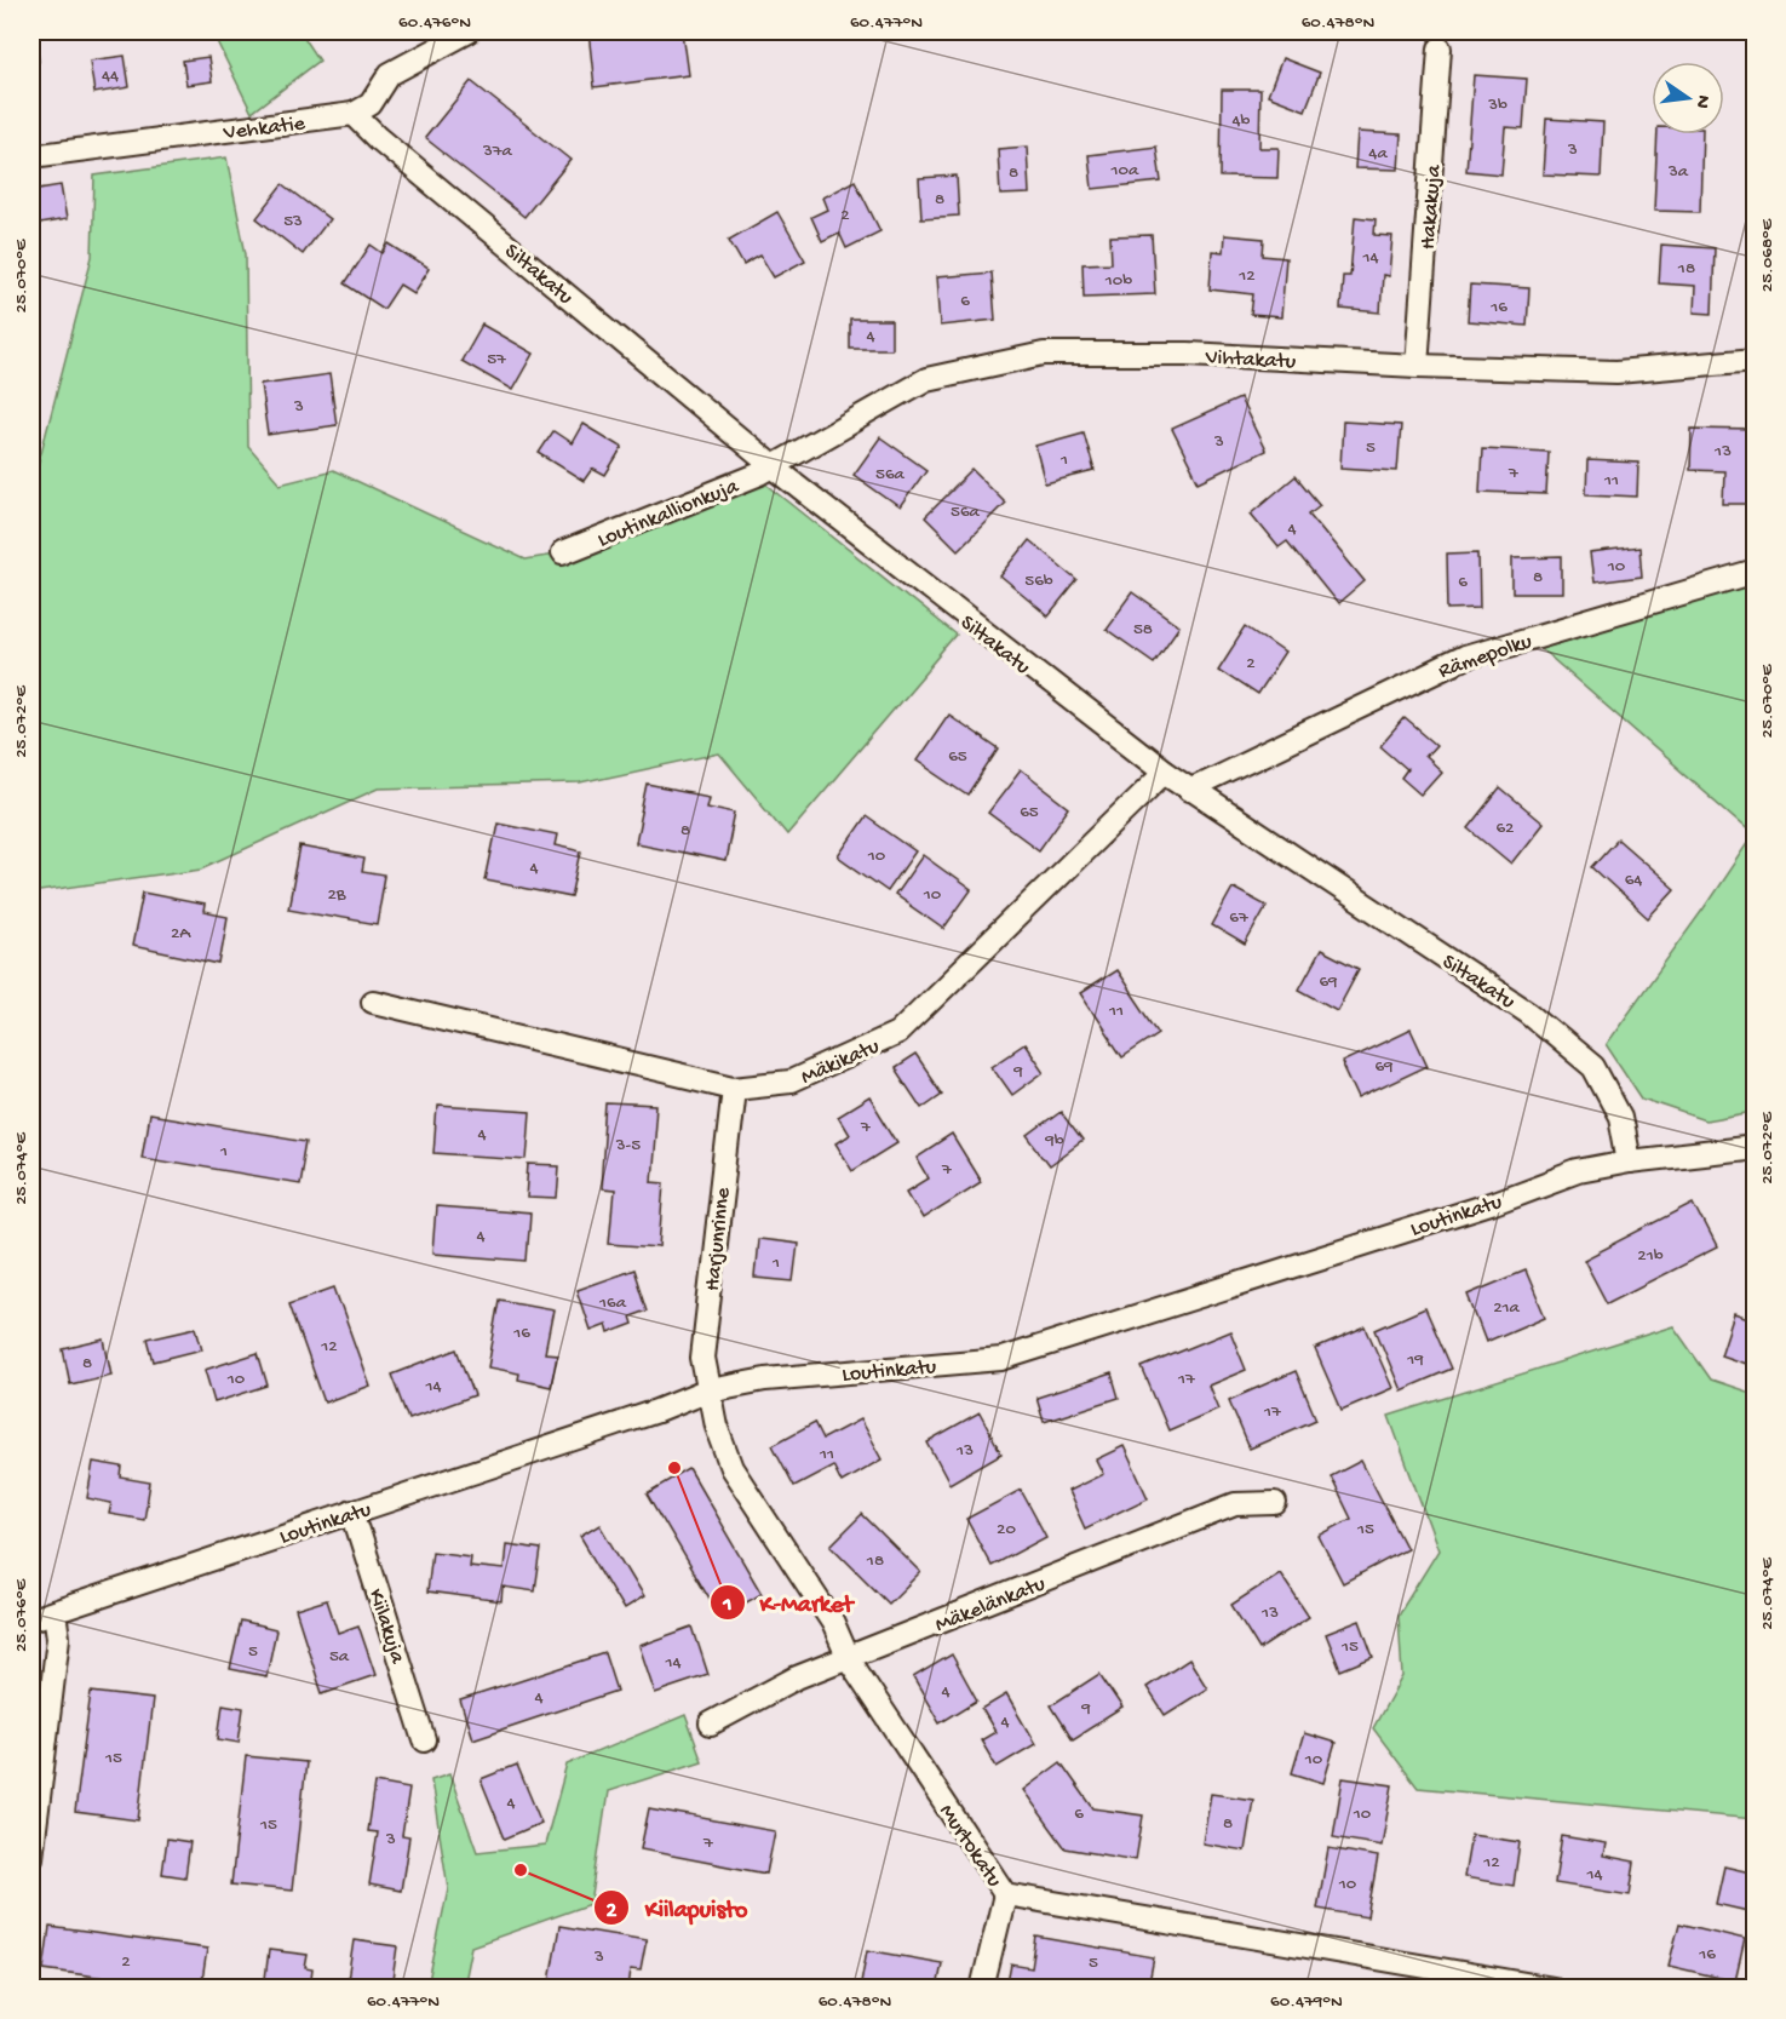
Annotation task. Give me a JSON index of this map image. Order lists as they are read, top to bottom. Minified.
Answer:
{"streets":{"street":["Vehkatie","Hakakuja","Siltakatu","Vihtakatu","Loutinkallionkuja","Rämepolku","Mäkikatu","Loutinkatu","Harjunrinne","Mäkelänkatu","Kiilakuja","Murtokatu"]},"crossings":[["Vehkatie","Siltakatu"],["Hakakuja","Vihtakatu"],["Siltakatu","Vihtakatu"],["Siltakatu","Loutinkallionkuja"],["Siltakatu","Rämepolku"],["Siltakatu","Mäkikatu"],["Siltakatu","Loutinkatu"],["Vihtakatu","Loutinkallionkuja"],["Mäkikatu","Harjunrinne"],["Loutinkatu","Harjunrinne"],["Loutinkatu","Kiilakuja"],["Loutinkatu","Murtokatu"],["Harjunrinne","Murtokatu"],["Mäkelänkatu","Murtokatu"]],"places":["K-Market","Kiilapuisto"],"house_numbers":["44","3b","4b","3","37a","4a","10a","3a","8","8","2","53","14","18","12","10b","6","16","4","57","3","3","5","13","1","7","56a","11","56a","4","10","8","56b","6","58","2","65","65","62","8","10","4","64","2B","10","67","2A","69","11","69","9","7","4","9b","3-5","1","7","4","21b","1","16a","21a","16","12","19","8","10","17","14","17","13","11","20","15","18","13","15","5","5a","14","4","4","9","4","15","10","4","6","10","8","15","3","7","12","14","10","16","3","2","5"],"north":"right","coordinates":["60.476°N","60.477°N","60.478°N","25.068°E","25.070°E","25.072°E","25.074°E","25.076°E","60.479°N"]}
